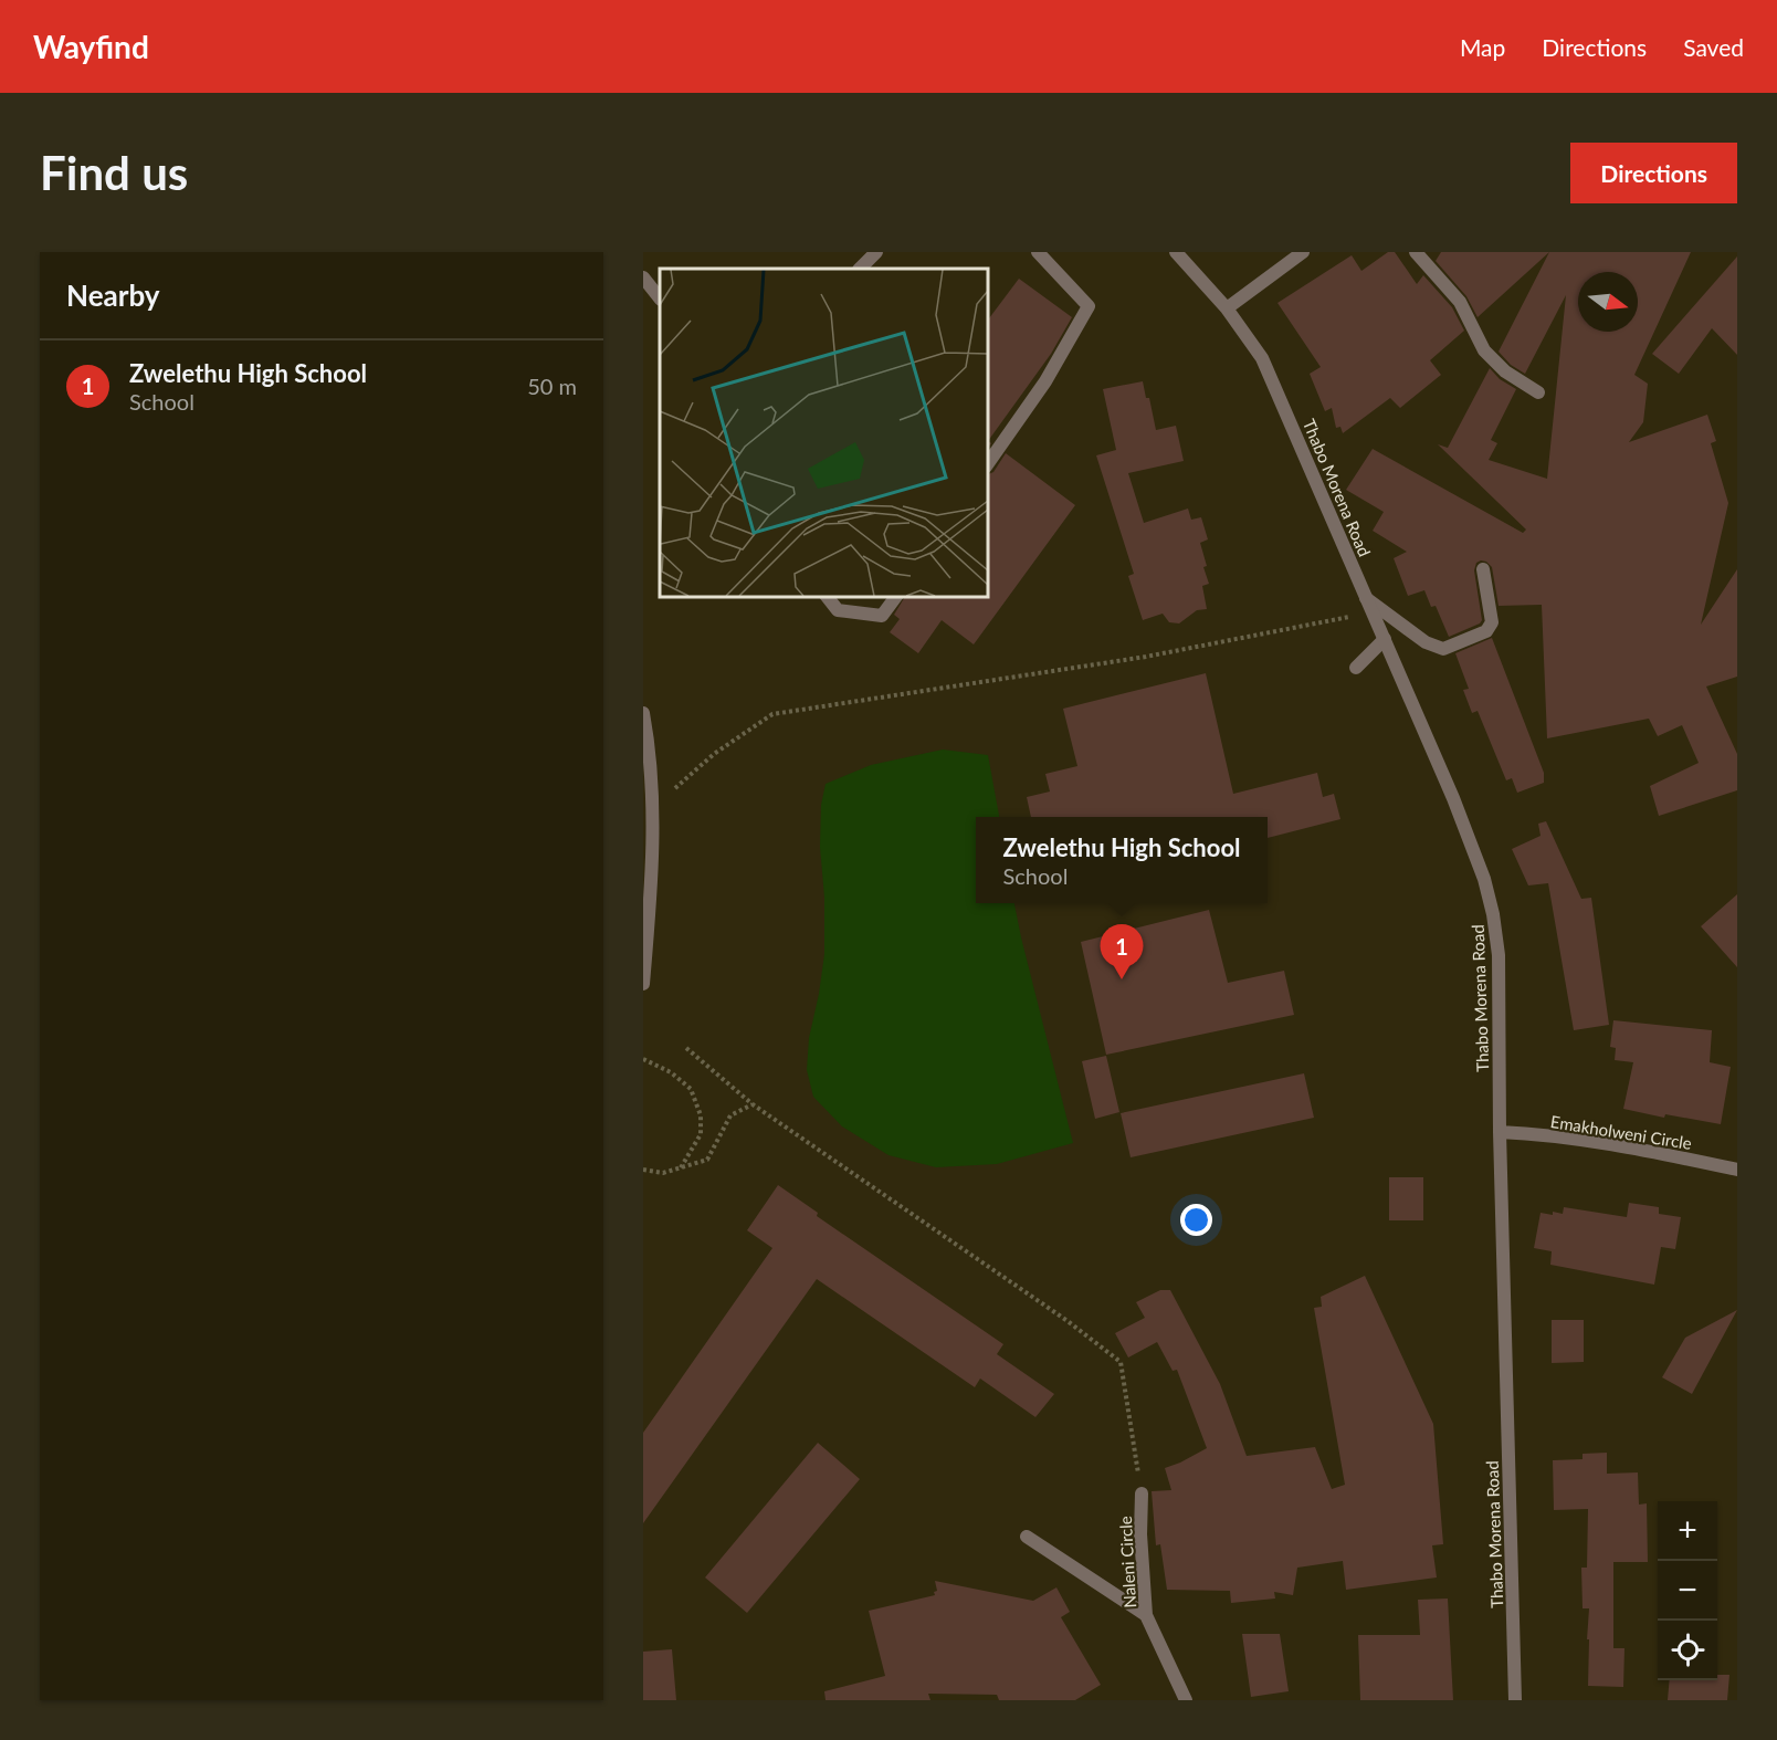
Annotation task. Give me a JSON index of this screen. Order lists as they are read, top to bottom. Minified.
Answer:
{"streets":{"street":["Thabo Morena Road","Emakholweni Circle","Naleni Circle"]},"crossings":[["Thabo Morena Road","Emakholweni Circle"]],"north":"right","page":{"header":"Wayfind","nav":["Map","Directions","Saved"],"buttons":"Directions","title":"Find us","heading":"Nearby","list":[{"mark":"1","name":"Zwelethu High School","note":"School","value":"50 m"}],"popup":["Zwelethu High School","School"],"pins":"1","map_buttons":["+","−"]}}
